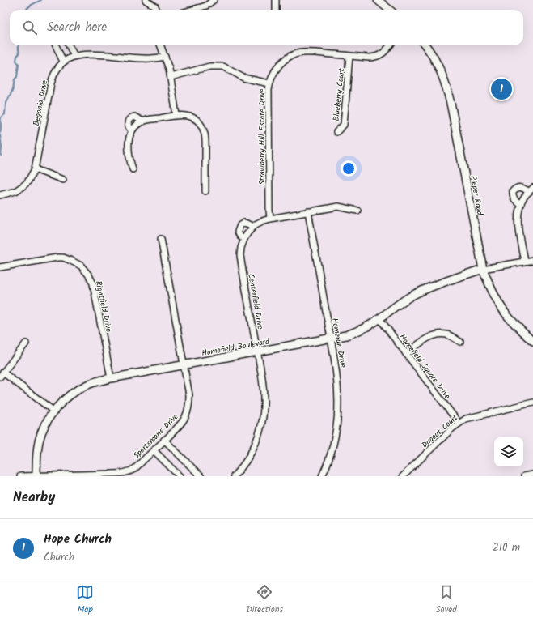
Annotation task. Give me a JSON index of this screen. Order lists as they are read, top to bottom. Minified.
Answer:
{"streets":{"street":["Blueberry Court","Begonia Drive","Strawberry Hill Estate Drive","Pieper Road","Centerfield Drive","Rightfield Drive","Homerun Drive","Homefield Boulevard","Homefield Square Drive","Dugout Court","Sportsmans Drive"]},"crossings":[["Blueberry Court","Strawberry Hill Estate Drive"],["Strawberry Hill Estate Drive","Centerfield Drive"],["Pieper Road","Homefield Boulevard"],["Centerfield Drive","Homerun Drive"],["Centerfield Drive","Homefield Boulevard"],["Rightfield Drive","Homefield Boulevard"],["Homerun Drive","Homefield Boulevard"],["Homefield Boulevard","Homefield Square Drive"],["Homefield Boulevard","Sportsmans Drive"],["Homefield Square Drive","Dugout Court"]],"page":{"search":"Search here","pins":"1","heading":"Nearby","list":[{"mark":"1","name":"Hope Church","note":"Church","value":"210 m"}],"nav":["Map","Directions","Saved"]}}
